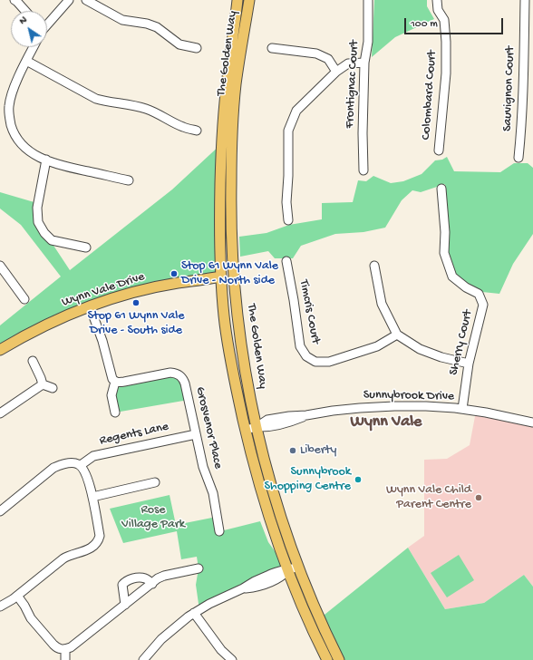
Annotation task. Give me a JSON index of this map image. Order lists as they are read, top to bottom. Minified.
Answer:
{"streets":{"main road":["The Golden Way","Wynn Vale Drive"],"street":["Frontignac Court","Sauvignon Court","Colombard Court","Timcris Court","Sherry Court","Sunnybrook Drive","Grosvenor Place","Regents Lane"]},"crossings":[["The Golden Way","Wynn Vale Drive"],["The Golden Way","Sunnybrook Drive"],["Sherry Court","Sunnybrook Drive"],["Grosvenor Place","Regents Lane"]],"districts":["Wynn Vale"],"parks":["Rose Village Park"],"places":["Stop 61 Wynn Vale Drive - North side","Stop 61 Wynn Vale Drive - South side","Liberty","Sunnybrook Shopping Centre","Wynn Vale Child Parent Centre"],"scale_bar":"100 m","north":"top left"}
